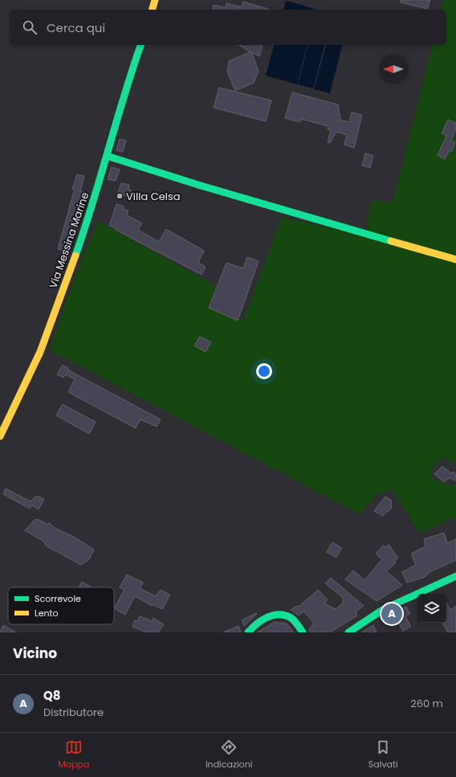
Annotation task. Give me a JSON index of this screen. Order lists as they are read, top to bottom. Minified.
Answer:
{"streets":{"main road":["Via Messina Marine"]},"places":["Villa Celsa"],"legend":["Scorrevole","Lento"],"north":"left","page":{"search":"Cerca qui","pins":"A","heading":"Vicino","list":[{"mark":"A","name":"Q8","note":"Distributore","value":"260 m"}],"nav":["Mappa","Indicazioni","Salvati"]}}
